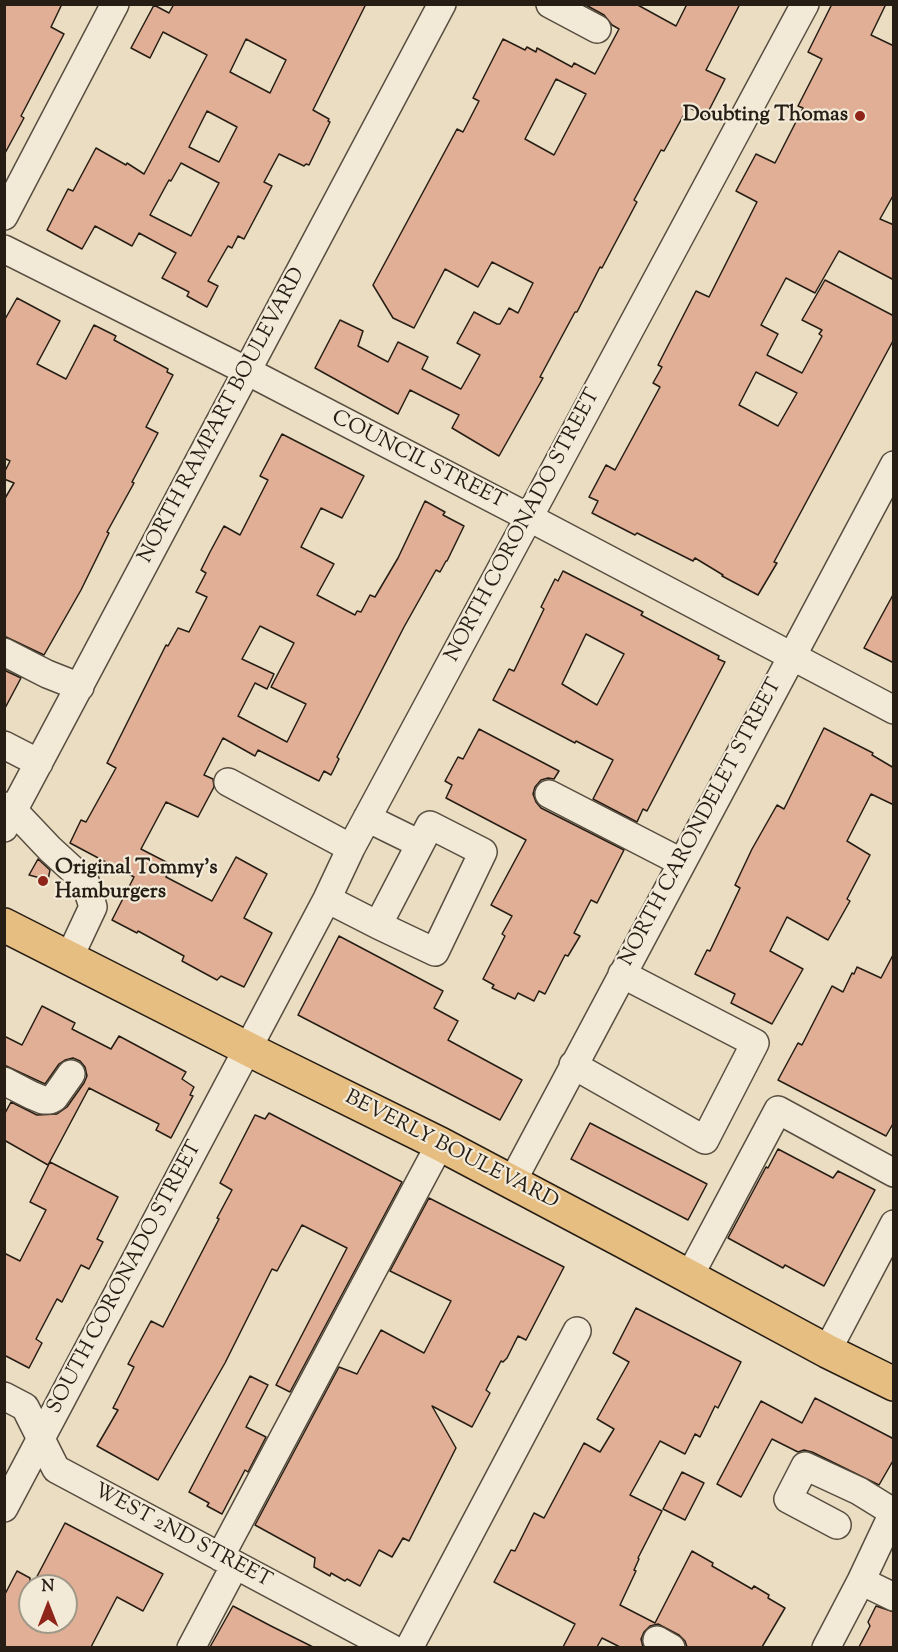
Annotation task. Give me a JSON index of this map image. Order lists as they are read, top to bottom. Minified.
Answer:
{"streets":{"main road":["BEVERLY BOULEVARD"],"street":["NORTH RAMPART BOULEVARD","COUNCIL STREET","NORTH CORONADO STREET","NORTH CARONDELET STREET","SOUTH CORONADO STREET","WEST 2ND STREET"]},"crossings":[["NORTH RAMPART BOULEVARD","COUNCIL STREET"],["COUNCIL STREET","NORTH CORONADO STREET"],["COUNCIL STREET","NORTH CARONDELET STREET"],["NORTH CORONADO STREET","BEVERLY BOULEVARD"],["NORTH CORONADO STREET","SOUTH CORONADO STREET"],["NORTH CARONDELET STREET","BEVERLY BOULEVARD"],["BEVERLY BOULEVARD","SOUTH CORONADO STREET"],["SOUTH CORONADO STREET","WEST 2ND STREET"]],"places":["Doubting Thomas","Original Tommy's Hamburgers"],"north":"top"}
